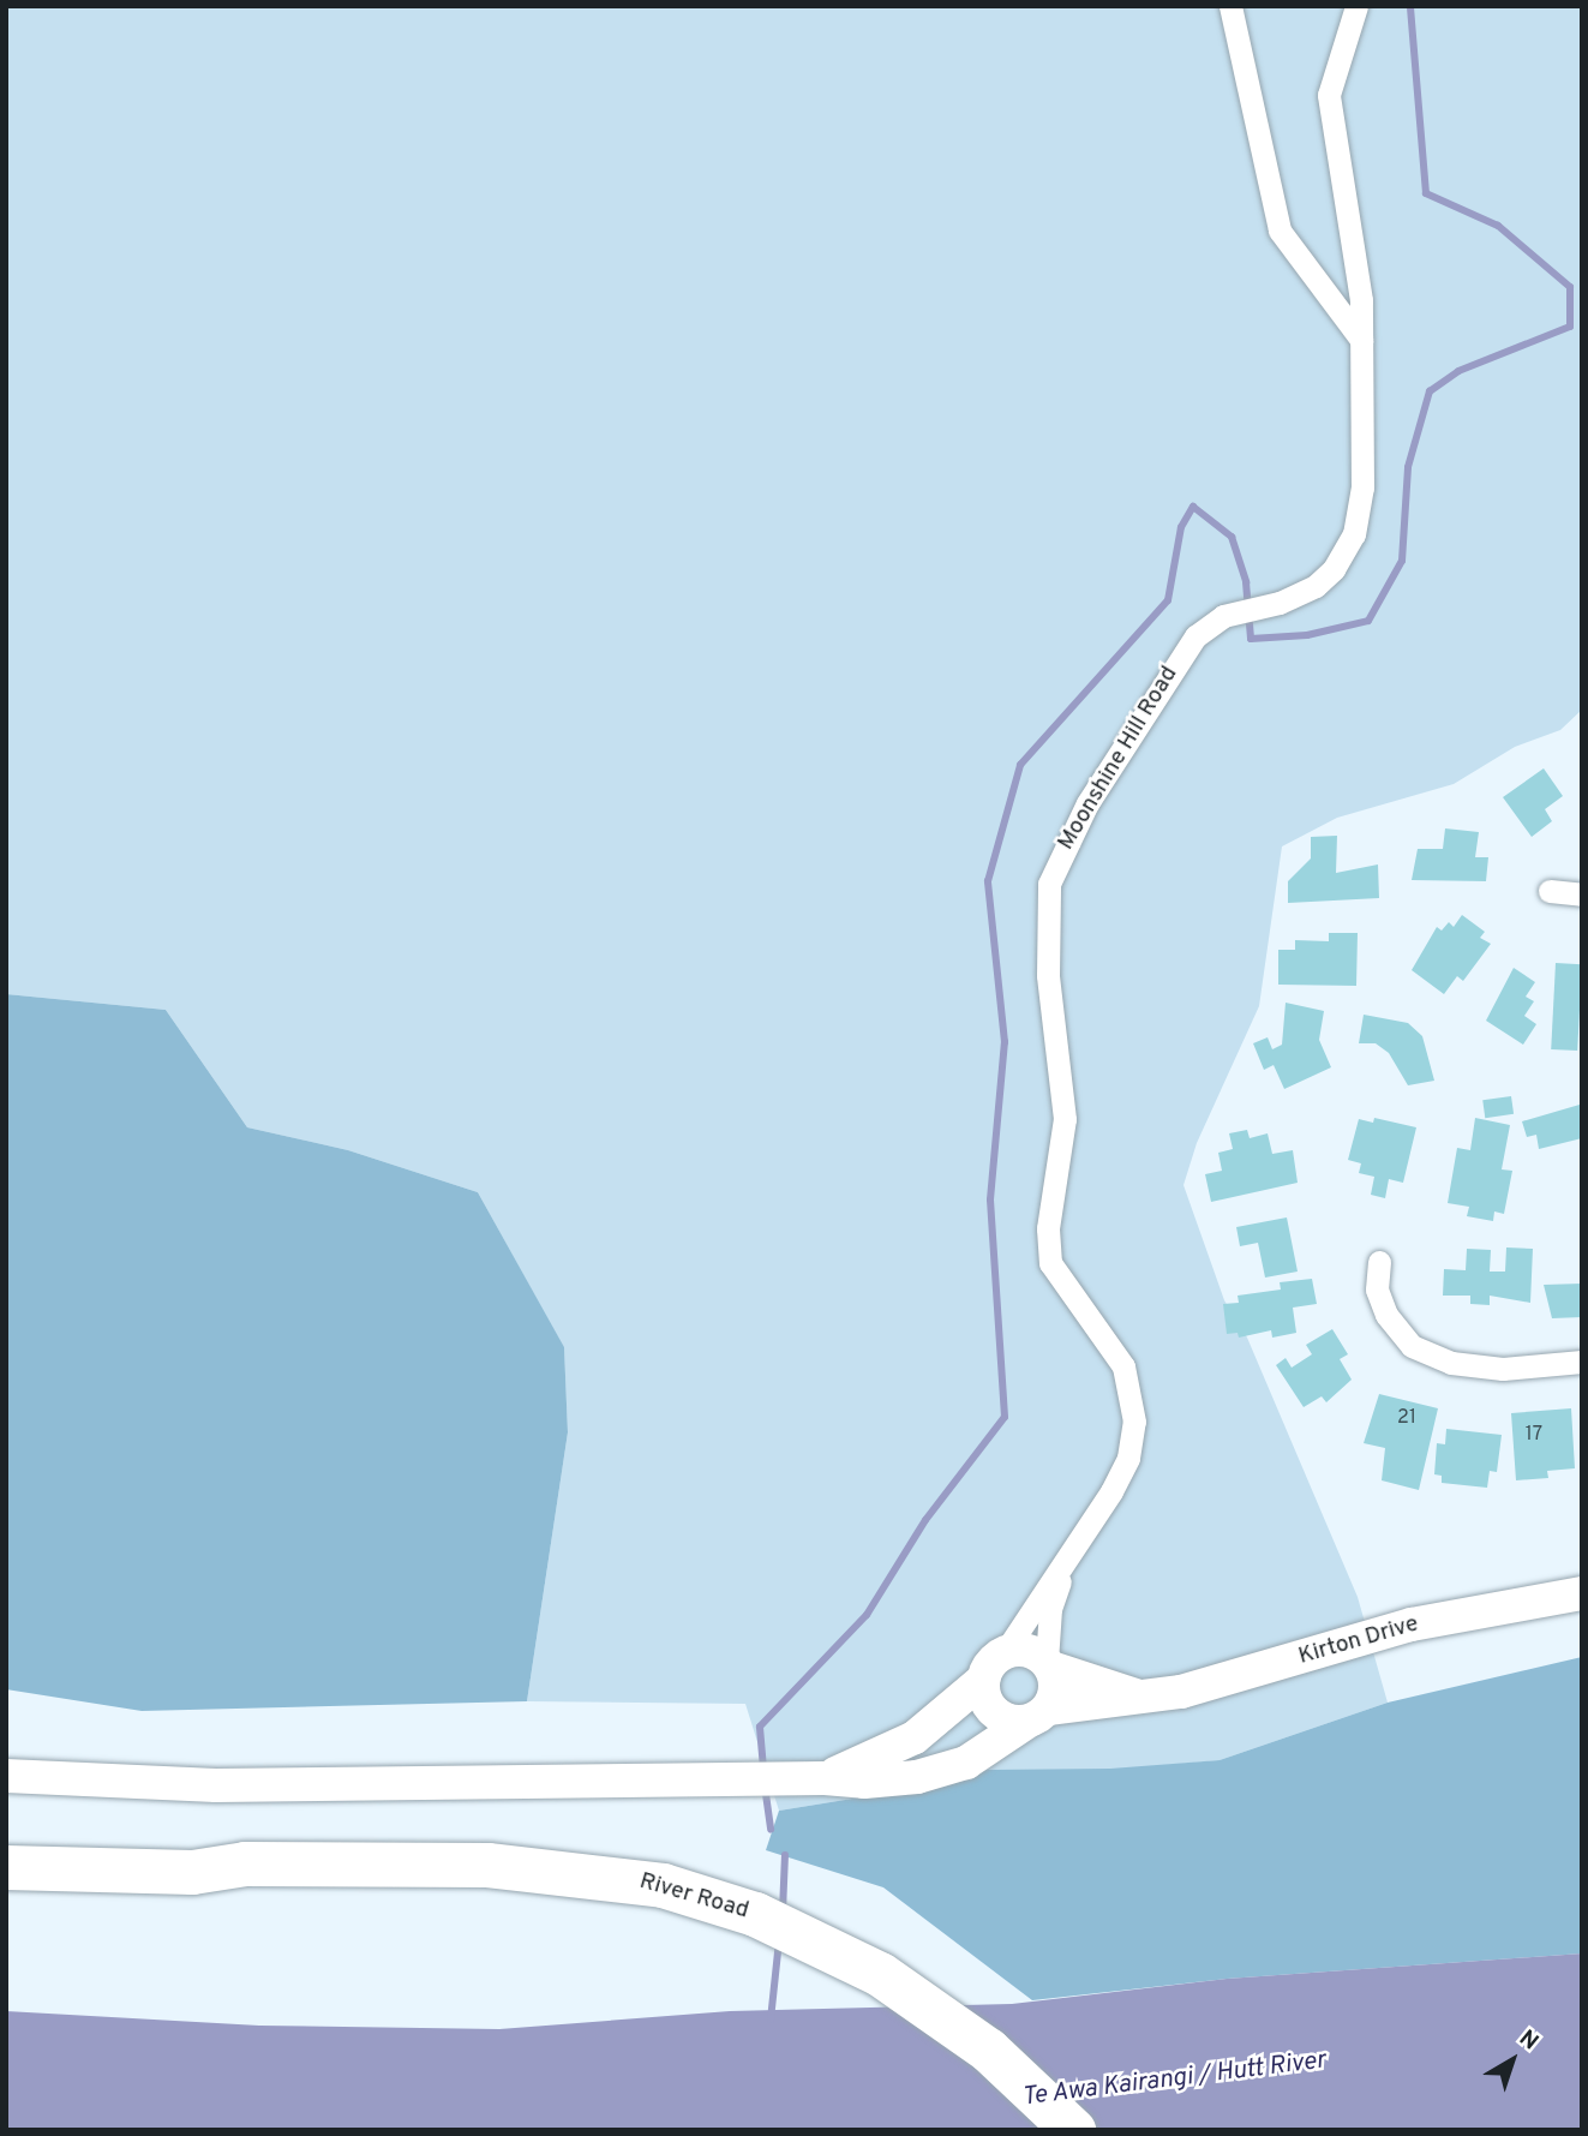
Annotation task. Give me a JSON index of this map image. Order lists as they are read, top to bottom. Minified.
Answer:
{"streets":{"highway":["River Road"],"street":["Moonshine Hill Road","Kirton Drive"]},"crossings":[["Moonshine Hill Road","Kirton Drive"]],"water":["Te Awa Kairangi / Hutt River"],"house_numbers":["21","17"],"north":"top right"}
